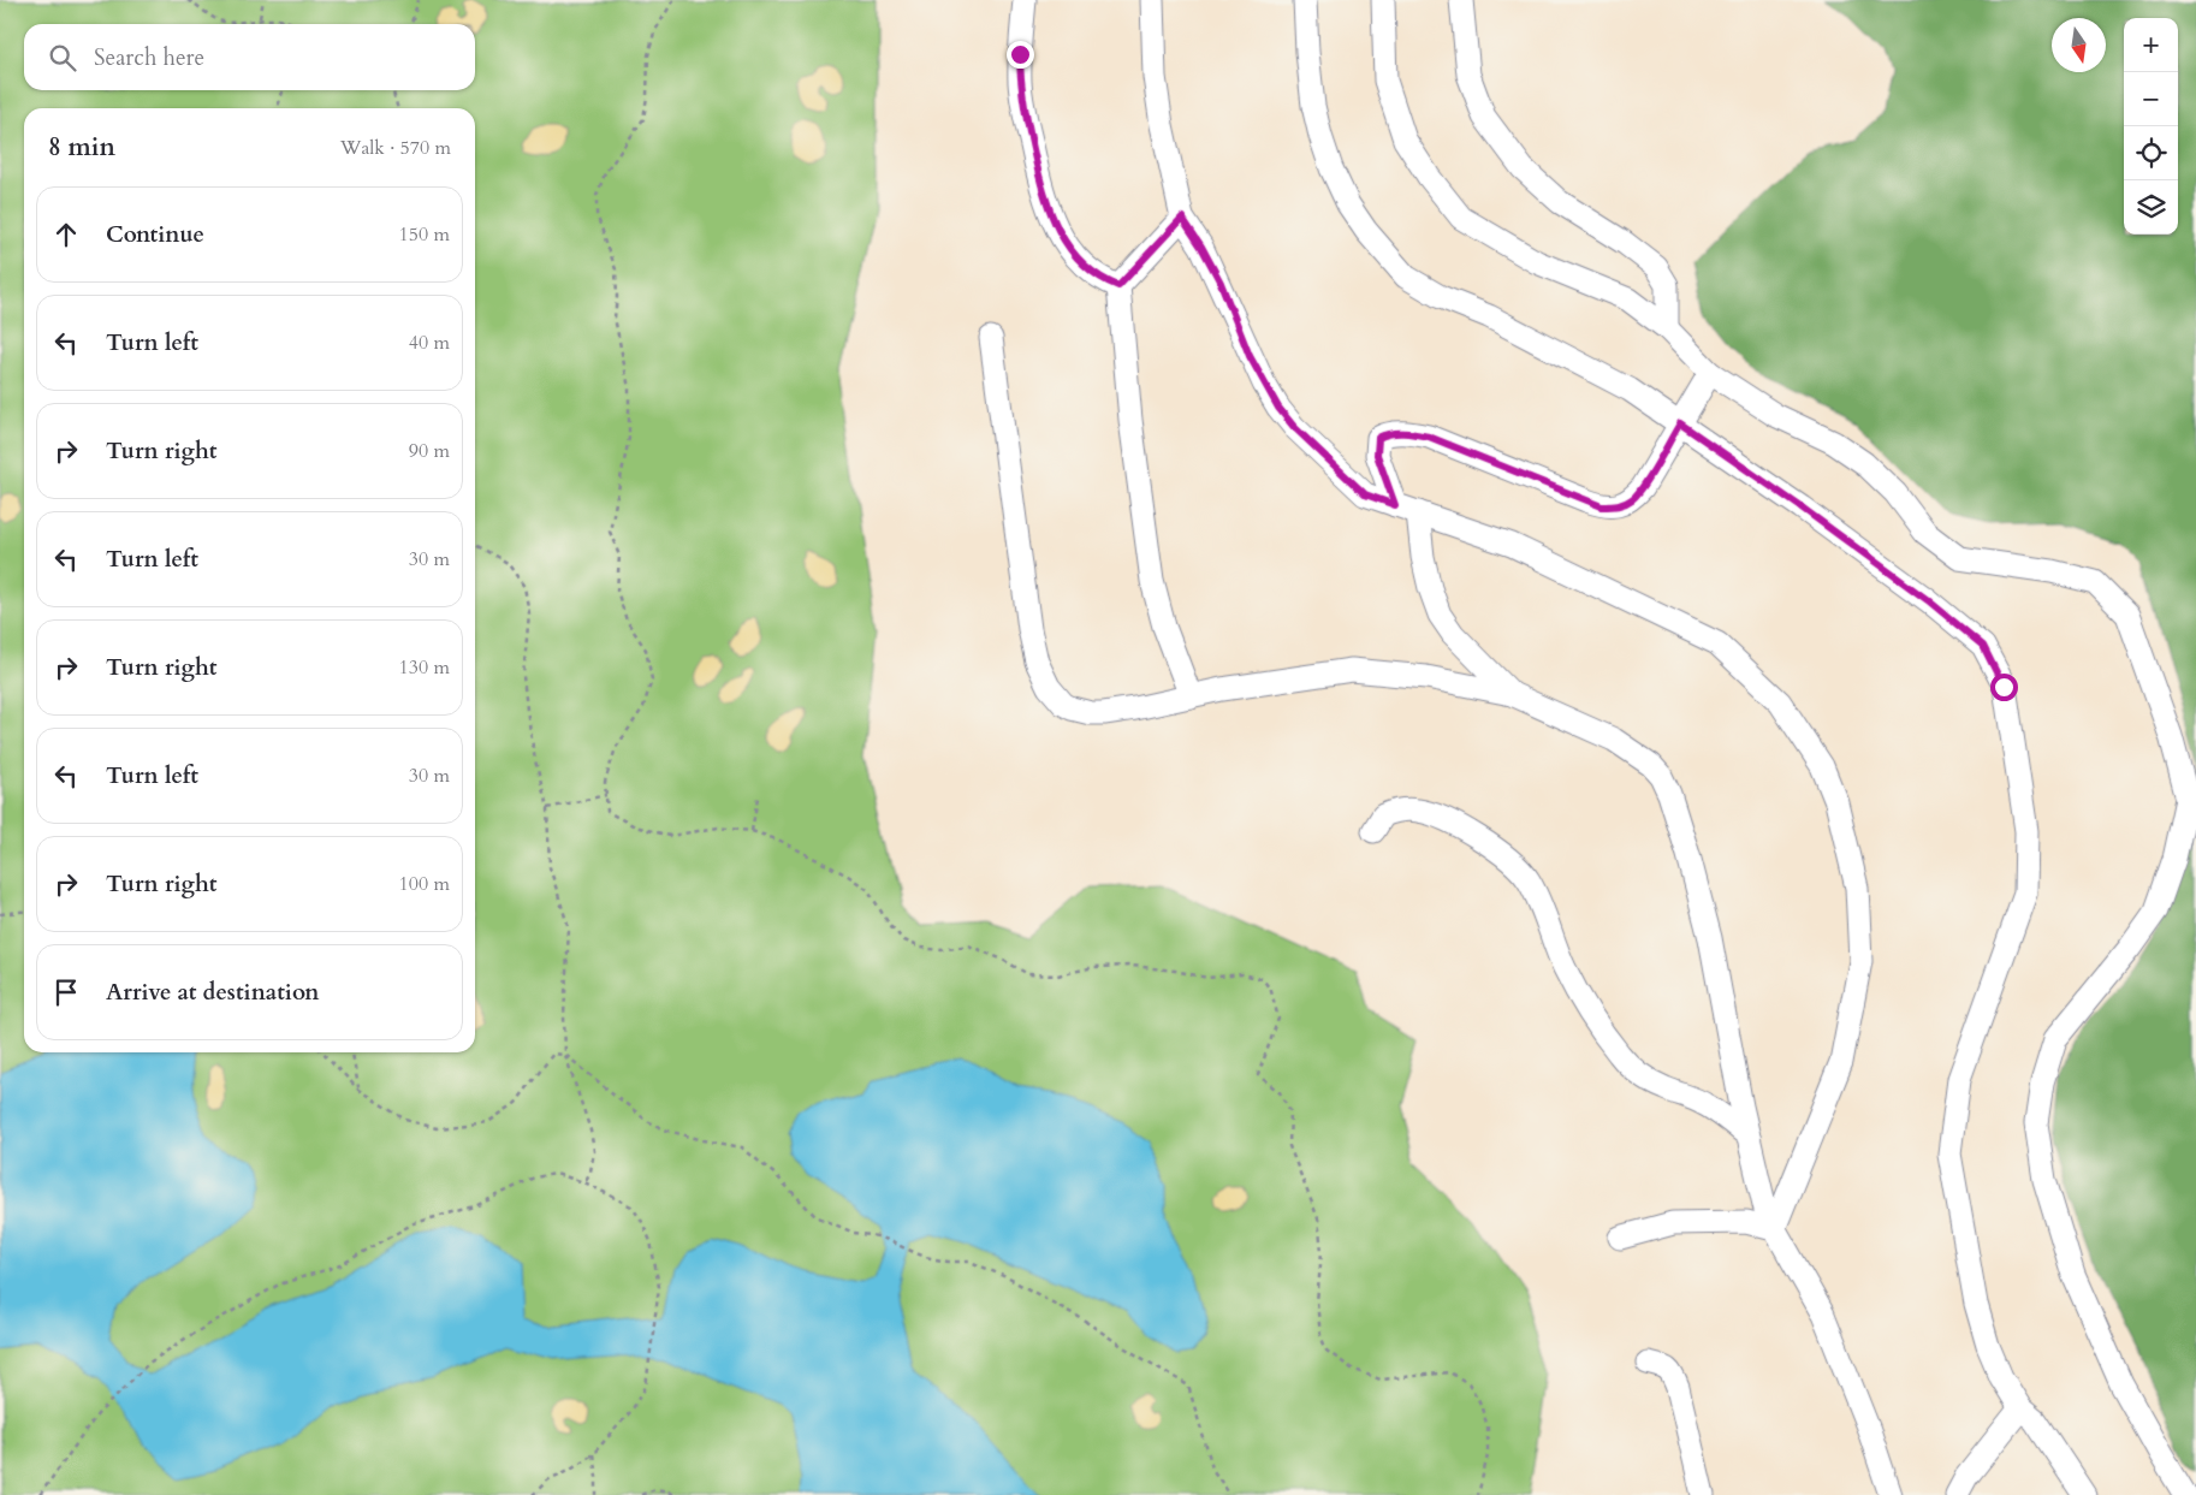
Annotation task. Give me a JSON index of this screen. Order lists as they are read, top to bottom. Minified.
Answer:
{"north":"bottom","page":{"map_buttons":["+","−"],"search":"Search here","heading":["8 min","Walk · 570 m"],"list":[["Continue","150 m"],["Turn left","40 m"],["Turn right","90 m"],["Turn left","30 m"],["Turn right","130 m"],["Turn left","30 m"],["Turn right","100 m"],"Arrive at destination"]}}
